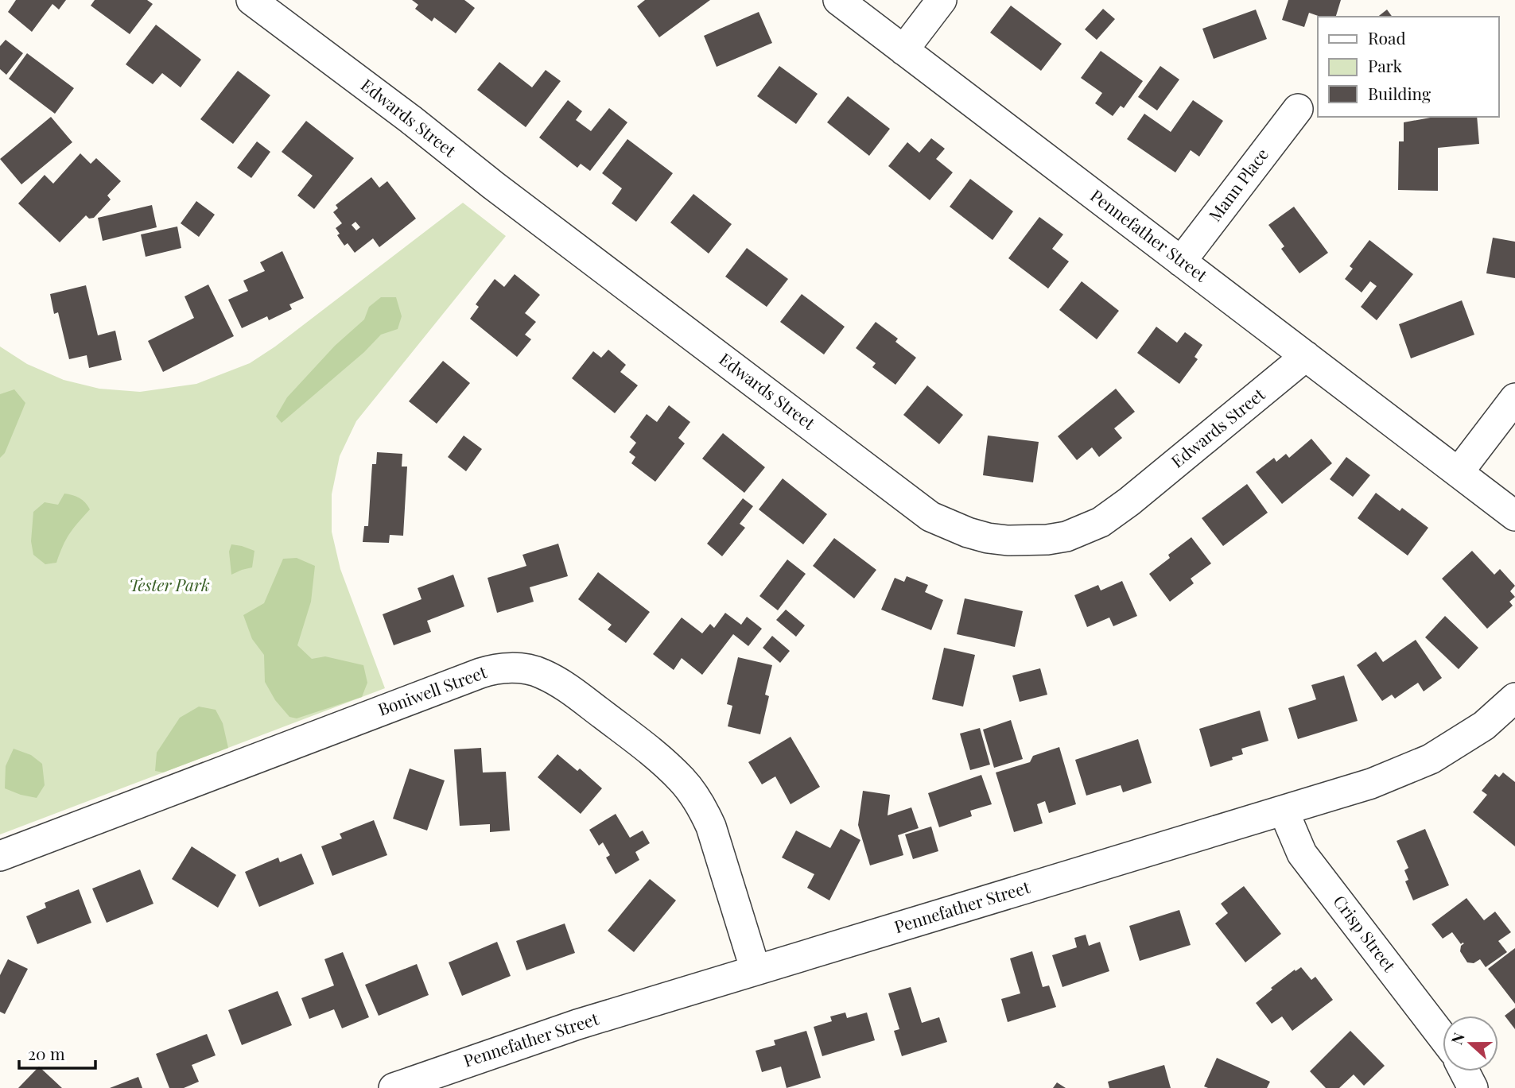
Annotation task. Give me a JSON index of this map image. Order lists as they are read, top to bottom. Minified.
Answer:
{"streets":{"street":["Edwards Street","Mann Place","Pennefather Street","Boniwell Street","Crisp Street"]},"crossings":[["Edwards Street","Pennefather Street"],["Mann Place","Pennefather Street"],["Pennefather Street","Boniwell Street"],["Pennefather Street","Crisp Street"]],"parks":["Tester Park"],"legend":["Road","Park","Building"],"scale_bar":"20 m","north":"left"}
